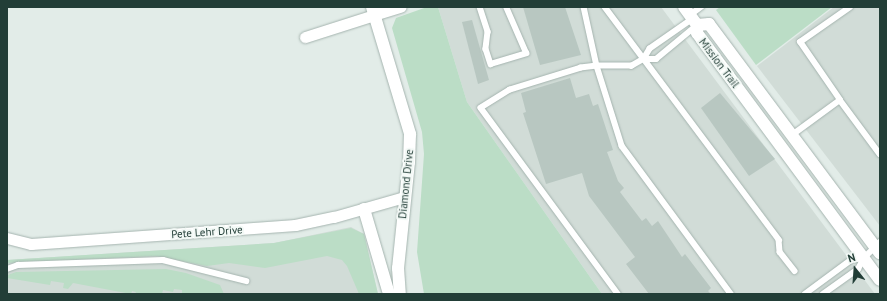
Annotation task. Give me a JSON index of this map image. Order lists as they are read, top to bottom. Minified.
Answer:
{"streets":{"main road":["Mission Trail","Diamond Drive"],"street":["Pete Lehr Drive"]},"crossings":[["Diamond Drive","Pete Lehr Drive"]],"north":"top"}
